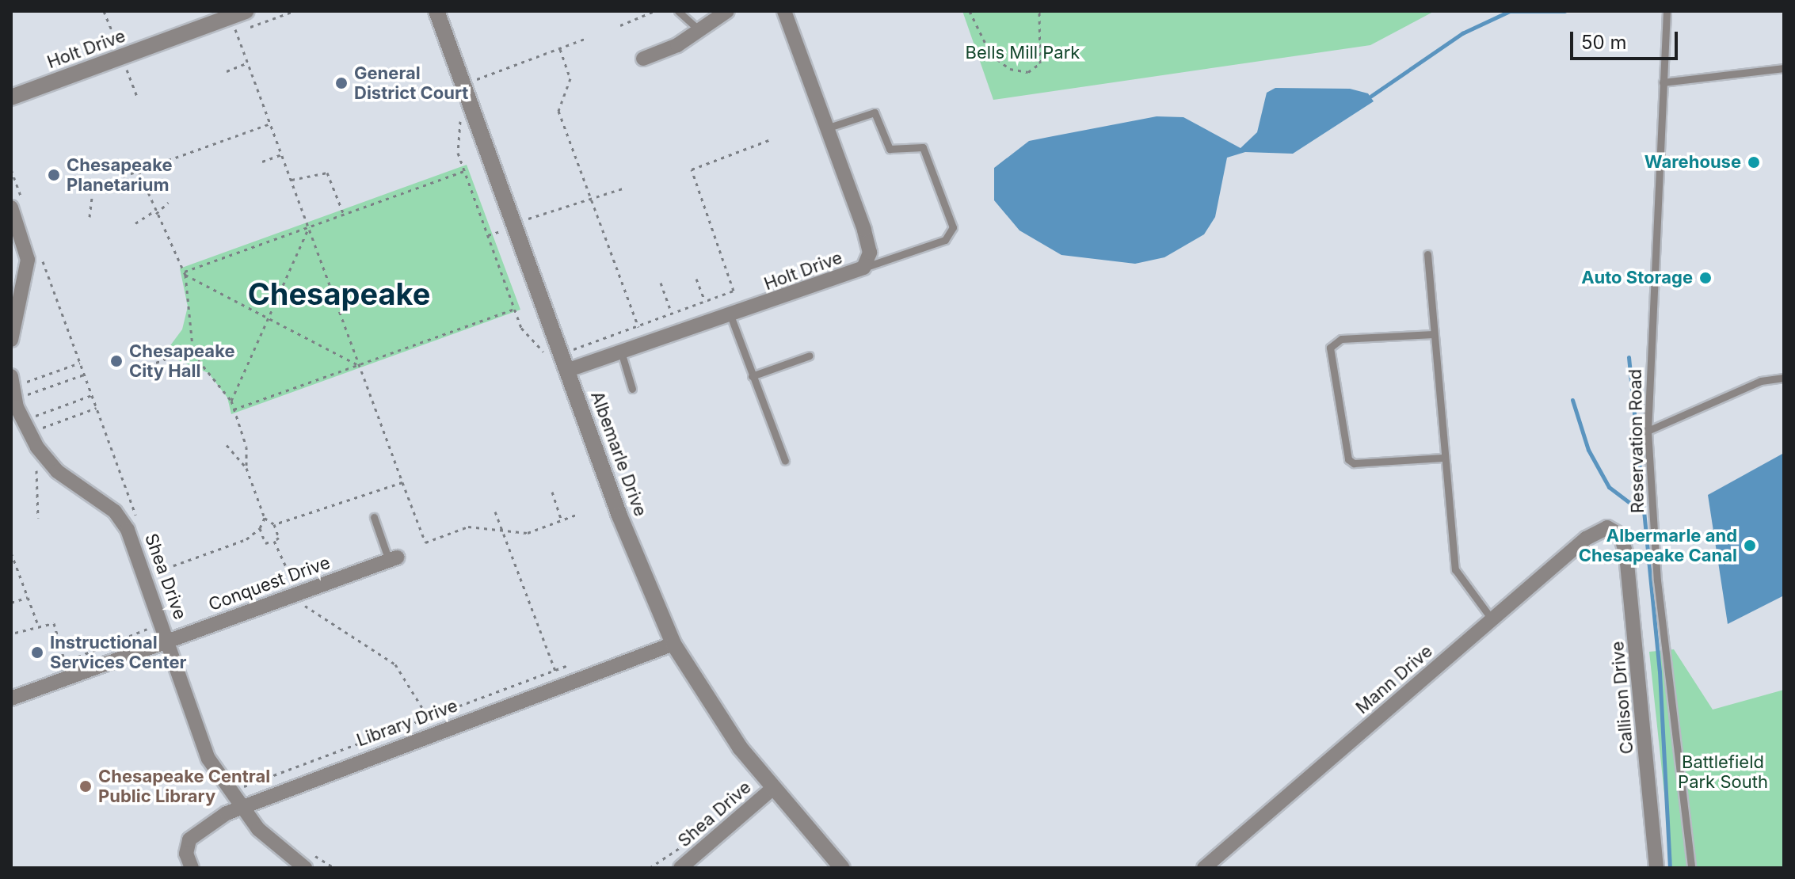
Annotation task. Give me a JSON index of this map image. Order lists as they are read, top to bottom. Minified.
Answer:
{"streets":{"street":["Holt Drive","Albemarle Drive","Shea Drive","Conquest Drive","Mann Drive","Callison Drive","Library Drive"],"lane":["Reservation Road"]},"crossings":[["Holt Drive","Albemarle Drive"],["Albemarle Drive","Shea Drive"],["Albemarle Drive","Library Drive"],["Shea Drive","Conquest Drive"],["Shea Drive","Library Drive"],["Mann Drive","Callison Drive"]],"districts":["Chesapeake"],"parks":["Bells Mill Park","Battlefield Park South"],"places":["General District Court","Warehouse","Chesapeake Planetarium","Auto Storage","Chesapeake City Hall","Albermarle and Chesapeake Canal","Instructional Services Center","Chesapeake Central Public Library"],"scale_bar":"50 m"}
